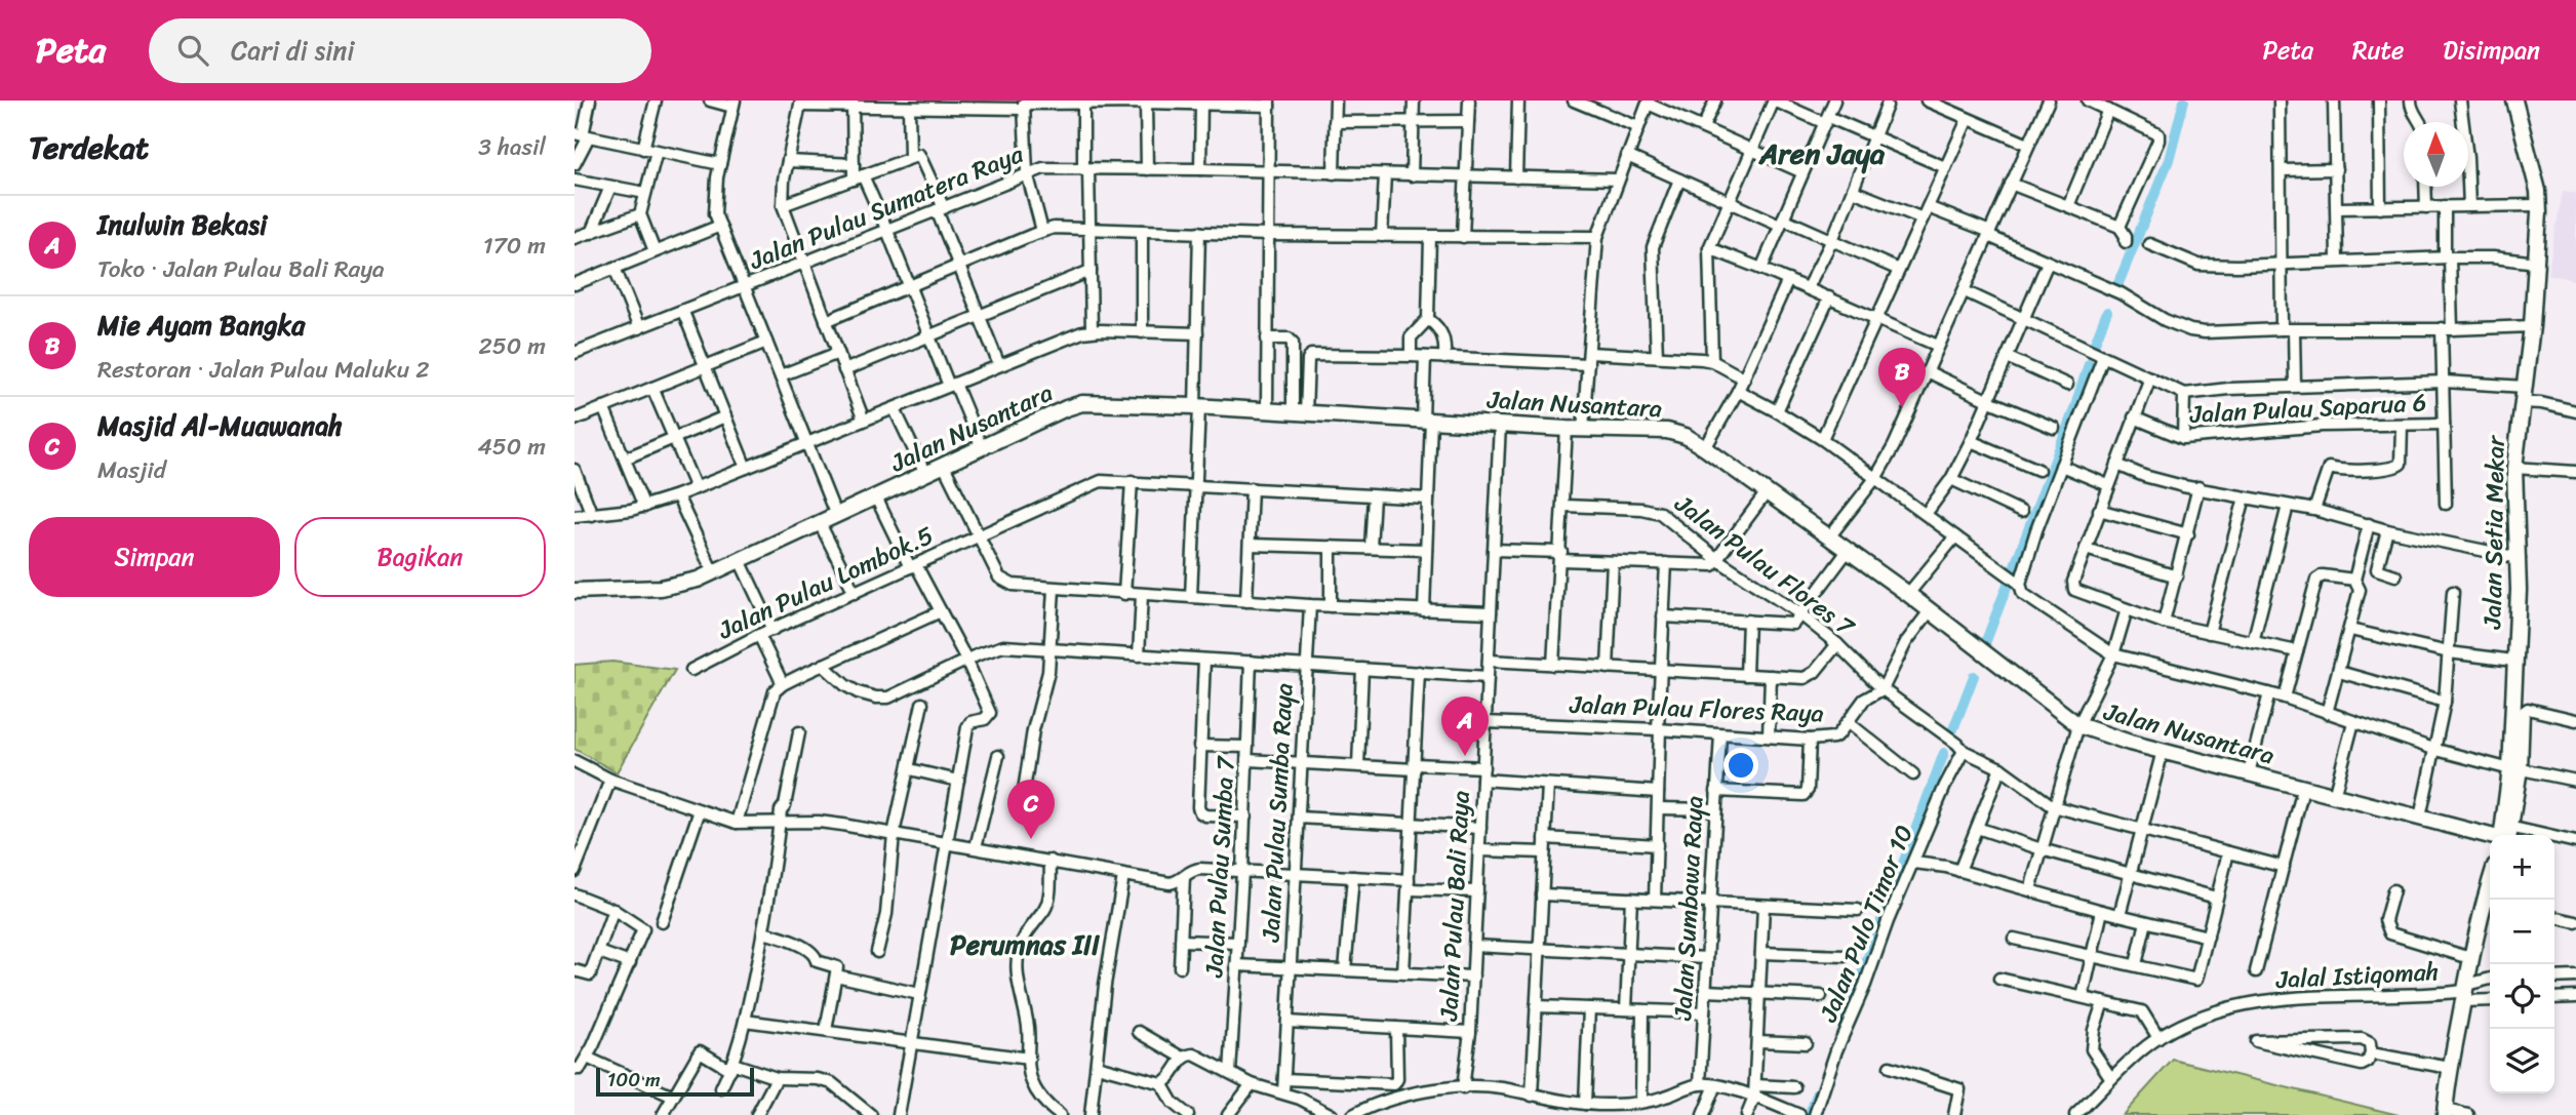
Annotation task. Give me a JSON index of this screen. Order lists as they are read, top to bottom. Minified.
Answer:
{"streets":{"street":["Jalan Pulau Sumatera Raya","Jalan Nusantara","Jalan Pulau Saparua 6","Jalan Setia Mekar","Jalan Pulau Flores 7","Jalan Pulau Lombok.5","Jalan Pulau Flores Raya","Jalan Pulau Sumba Raya","Jalan Pulau Sumba 7","Jalan Pulau Bali Raya","Jalan Sumbawa Raya","Jalan Pulo Timor 10","Jalal Istiqomah"]},"crossings":[["Jalan Nusantara","Jalan Pulau Flores Raya"],["Jalan Nusantara","Jalan Pulau Bali Raya"],["Jalan Pulau Flores 7","Jalan Pulau Flores Raya"],["Jalan Pulau Flores 7","Jalan Pulo Timor 10"],["Jalan Pulau Flores Raya","Jalan Pulau Bali Raya"],["Jalan Pulau Flores Raya","Jalan Sumbawa Raya"]],"districts":["Aren Jaya","Perumnas III"],"scale_bar":"100 m","north":"top","page":{"header":"Peta","search":"Cari di sini","nav":["Peta","Rute","Disimpan"],"heading":["Terdekat","3 hasil"],"list":[{"mark":"A","name":"Inulwin Bekasi","note":"Toko · Jalan Pulau Bali Raya","value":"170 m"},{"mark":"B","name":"Mie Ayam Bangka","note":"Restoran · Jalan Pulau Maluku 2","value":"250 m"},{"mark":"C","name":"Masjid Al-Muawanah","note":"Masjid","value":"450 m"}],"pins":["B","A","C"],"buttons":["Simpan","Bagikan"],"map_buttons":["+","−"],"scale":"100 m"}}
